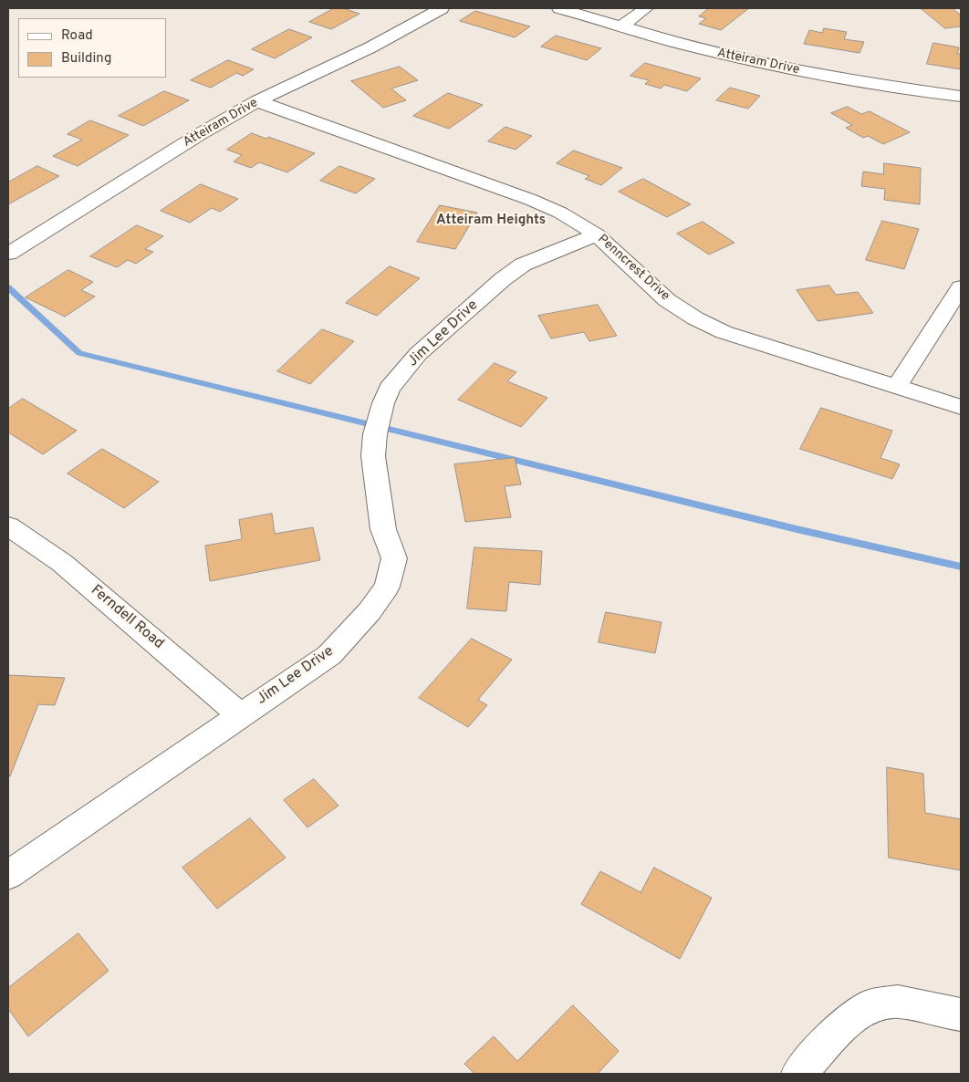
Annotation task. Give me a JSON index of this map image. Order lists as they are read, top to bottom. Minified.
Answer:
{"streets":{"street":["Atteiram Drive","Penncrest Drive","Jim Lee Drive","Ferndell Road"]},"crossings":[["Atteiram Drive","Penncrest Drive"],["Penncrest Drive","Jim Lee Drive"],["Jim Lee Drive","Ferndell Road"]],"districts":["Atteiram Heights"],"legend":["Road","Building"]}
